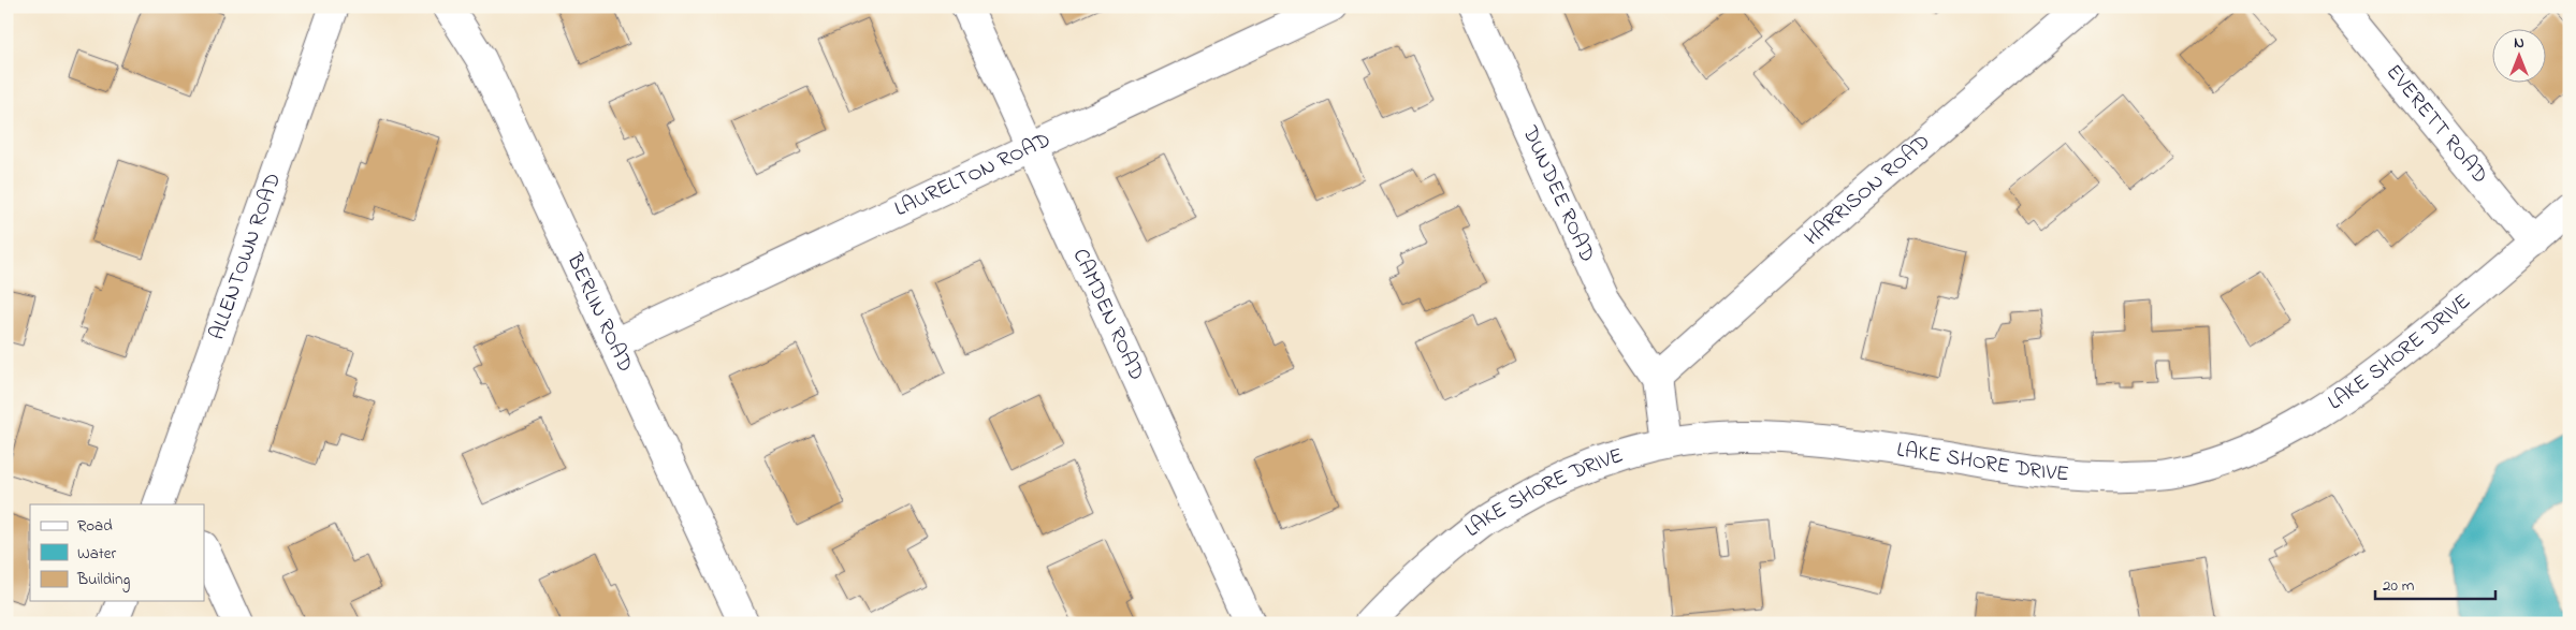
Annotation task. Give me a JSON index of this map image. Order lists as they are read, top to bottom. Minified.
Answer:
{"streets":{"street":["EVERETT ROAD","LAURELTON ROAD","HARRISON ROAD","DUNDEE ROAD","ALLENTOWN ROAD","BERLIN ROAD","CAMDEN ROAD","LAKE SHORE DRIVE"]},"crossings":[["EVERETT ROAD","LAKE SHORE DRIVE"],["LAURELTON ROAD","BERLIN ROAD"],["LAURELTON ROAD","CAMDEN ROAD"],["HARRISON ROAD","DUNDEE ROAD"]],"legend":["Road","Water","Building"],"scale_bar":"20 m","north":"top"}
